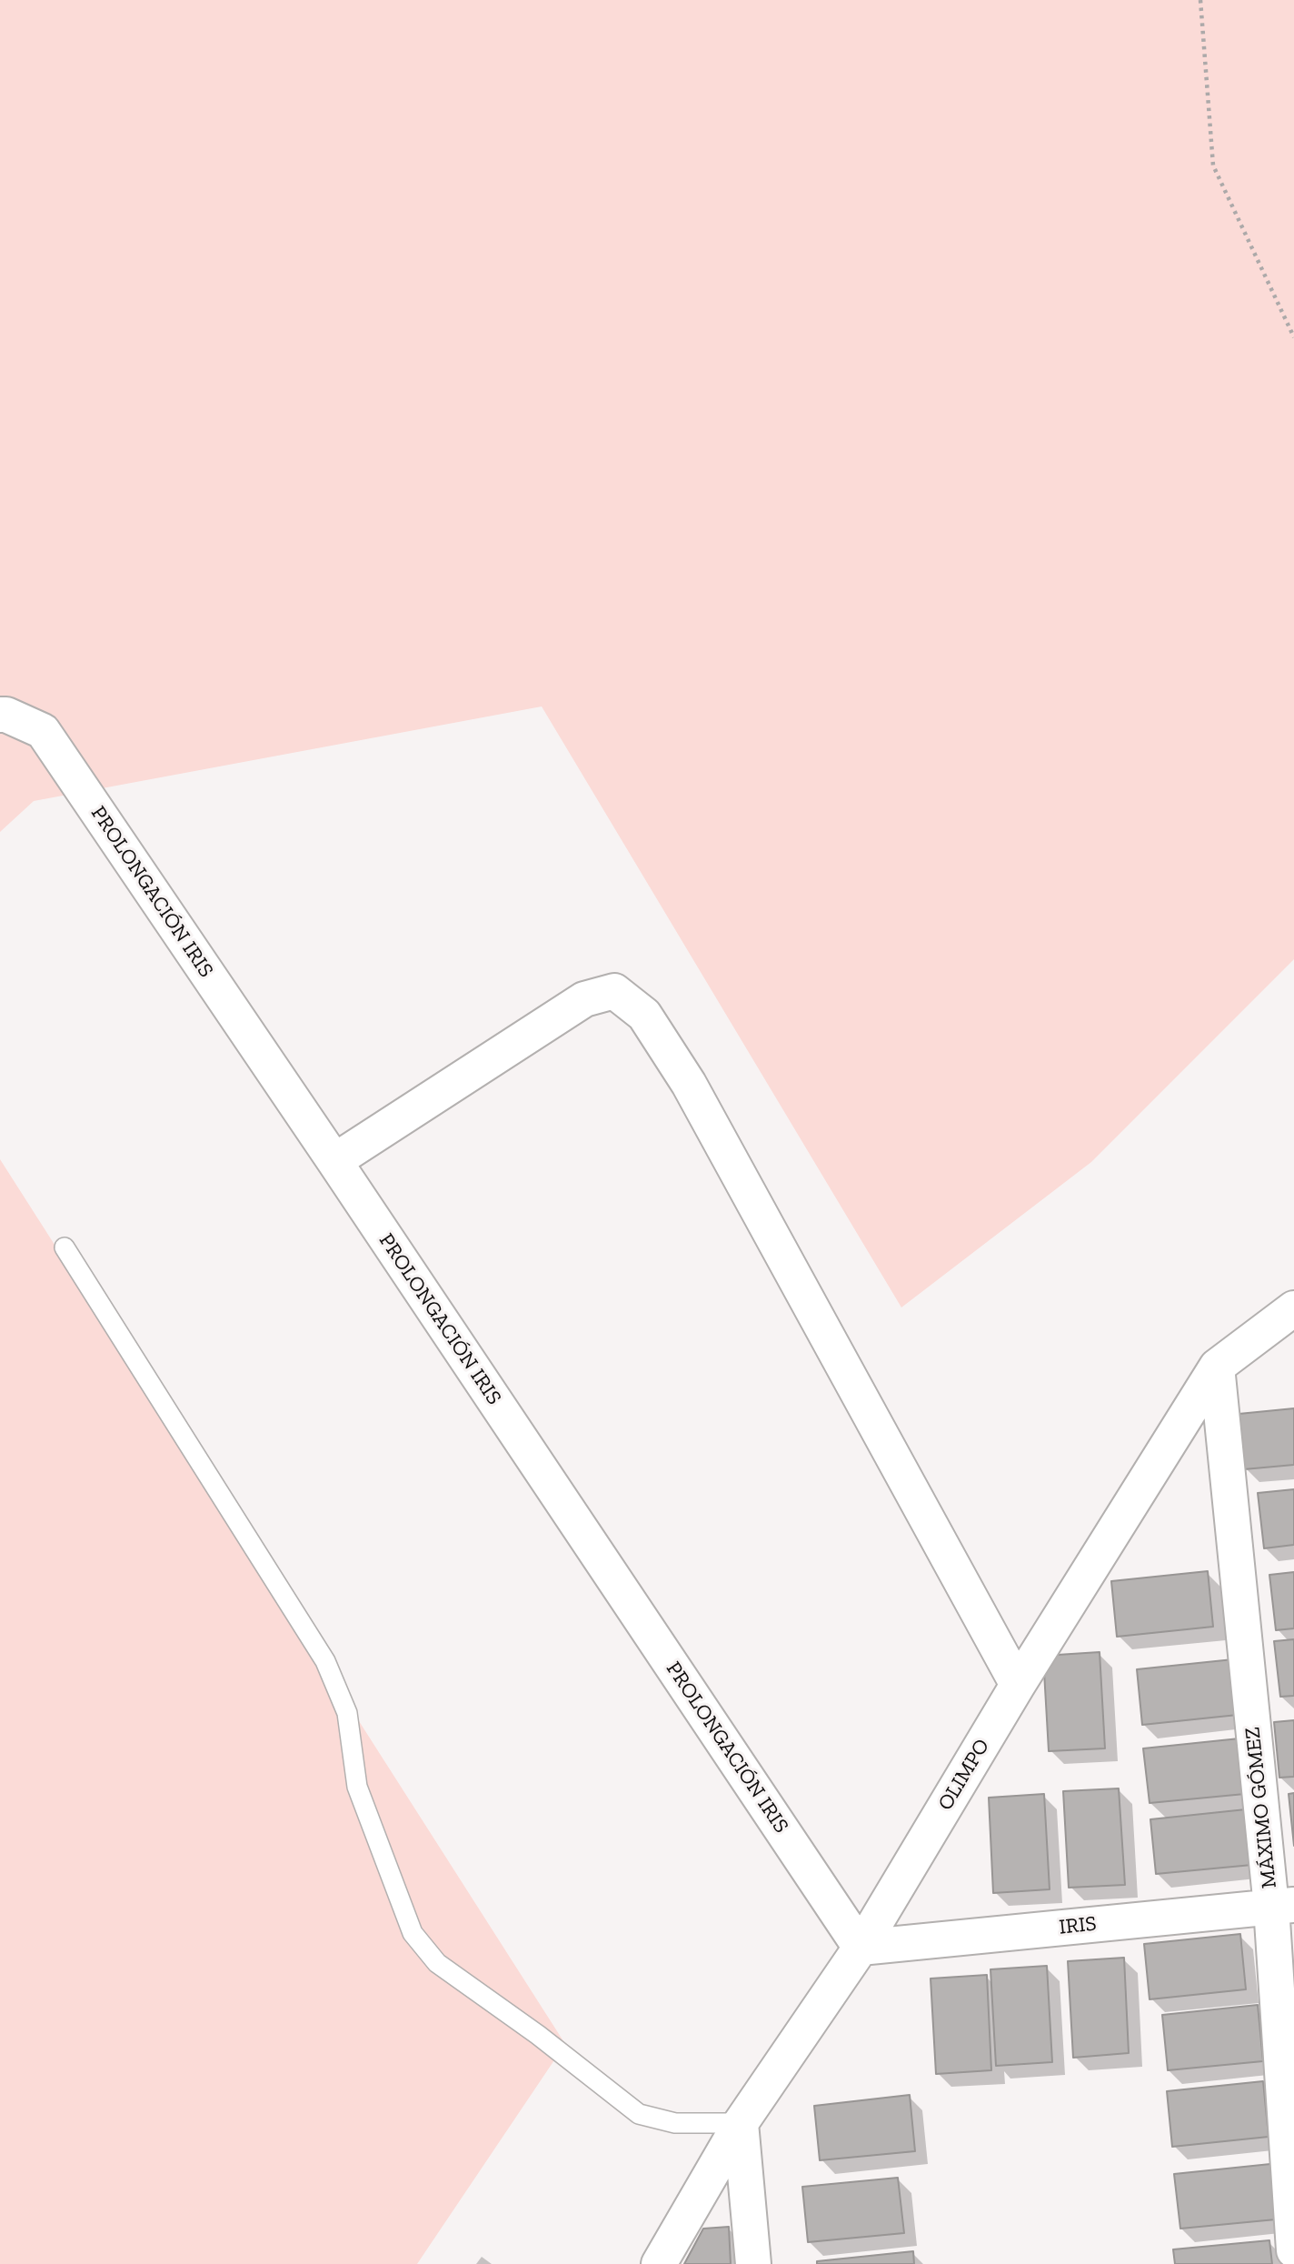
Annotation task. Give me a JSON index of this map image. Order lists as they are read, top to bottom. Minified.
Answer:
{"streets":{"street":["PROLONGACIÓN IRIS","OLIMPO","MÁXIMO GÓMEZ","IRIS"]},"crossings":[["PROLONGACIÓN IRIS","OLIMPO"],["PROLONGACIÓN IRIS","IRIS"],["OLIMPO","MÁXIMO GÓMEZ"],["OLIMPO","IRIS"],["MÁXIMO GÓMEZ","IRIS"]]}
